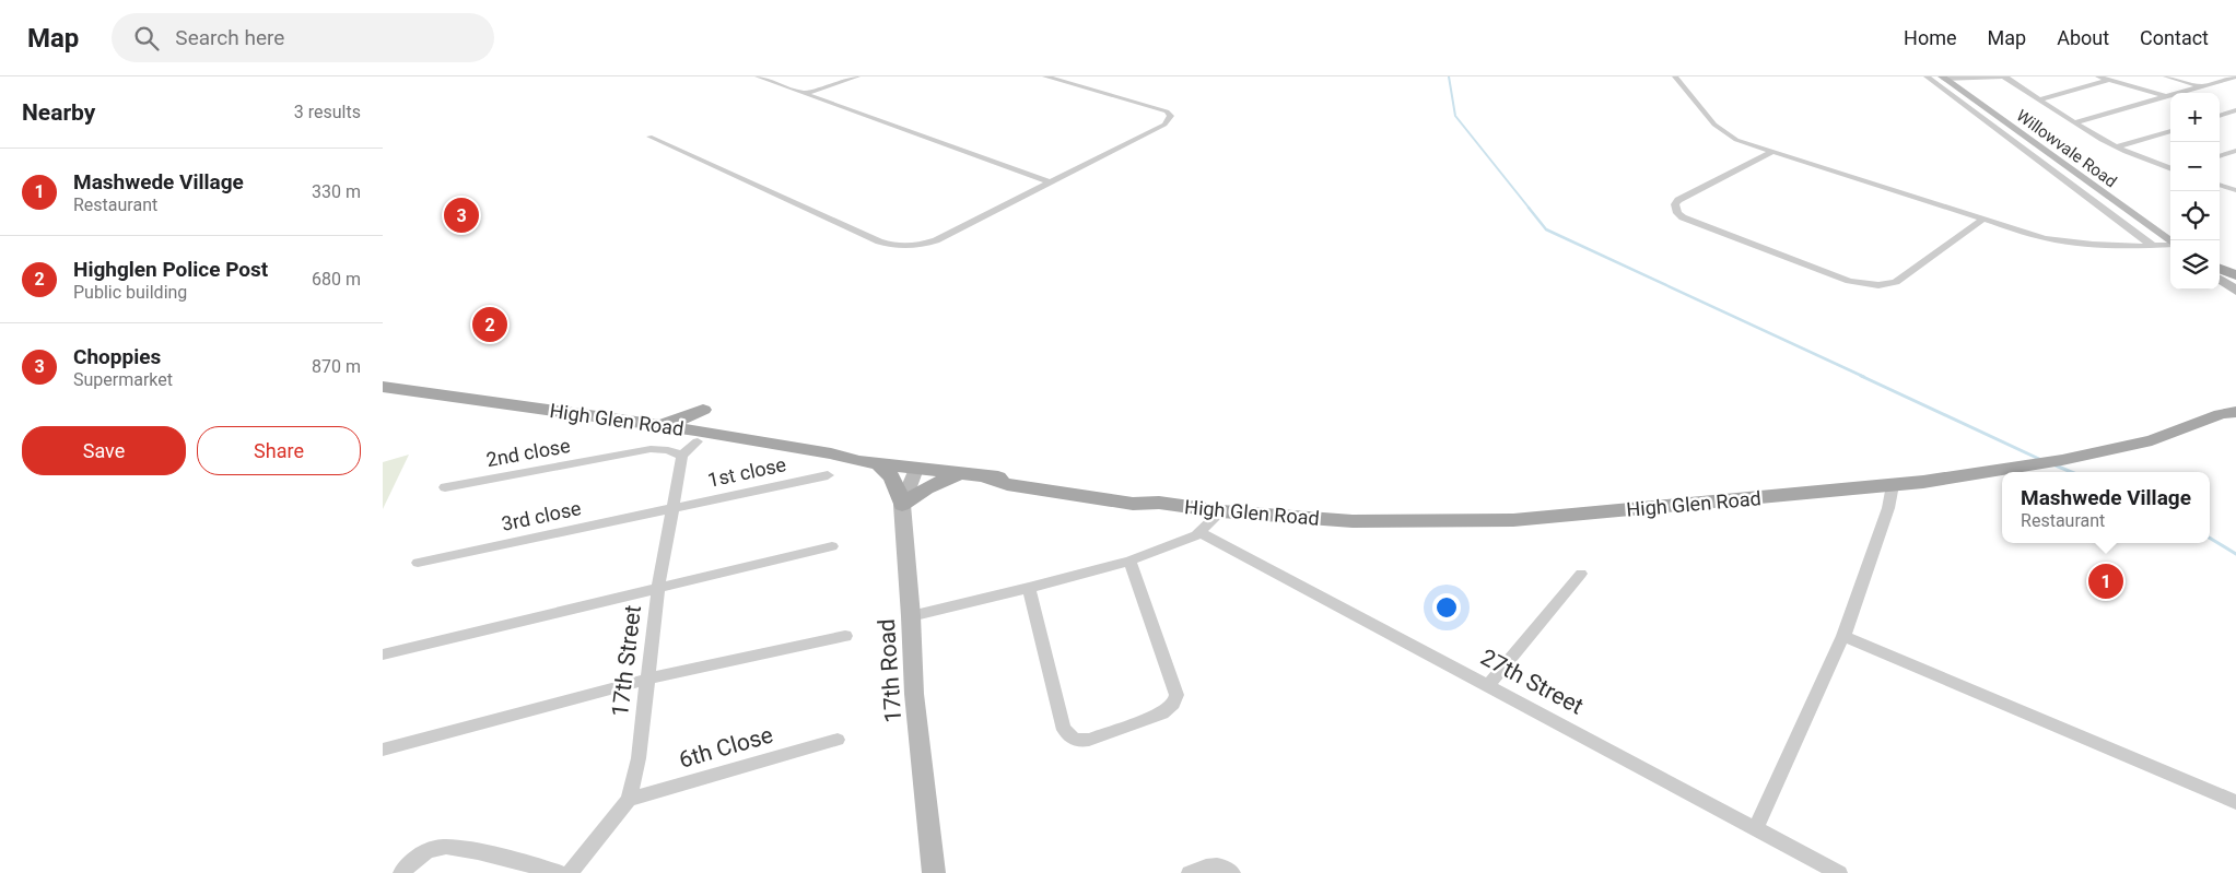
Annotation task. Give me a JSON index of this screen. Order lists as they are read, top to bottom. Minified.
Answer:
{"streets":{"main road":["Willowvale Road","High Glen Road","17th Road"],"street":["2nd close","1st close","3rd close","17th Street","27th Street","6th Close"]},"crossings":[["High Glen Road","17th Road"],["2nd close","17th Street"],["1st close","3rd close"],["1st close","17th Street"],["3rd close","17th Street"],["17th Street","6th Close"]],"page":{"header":"Map","search":"Search here","nav":["Home","Map","About","Contact"],"heading":["Nearby","3 results"],"map_buttons":["+","−"],"list":[{"mark":"1","name":"Mashwede Village","note":"Restaurant","value":"330 m"},{"mark":"2","name":"Highglen Police Post","note":"Public building","value":"680 m"},{"mark":"3","name":"Choppies","note":"Supermarket","value":"870 m"}],"pins":["3","2","1"],"buttons":["Save","Share"],"popup":["Mashwede Village","Restaurant"]}}
